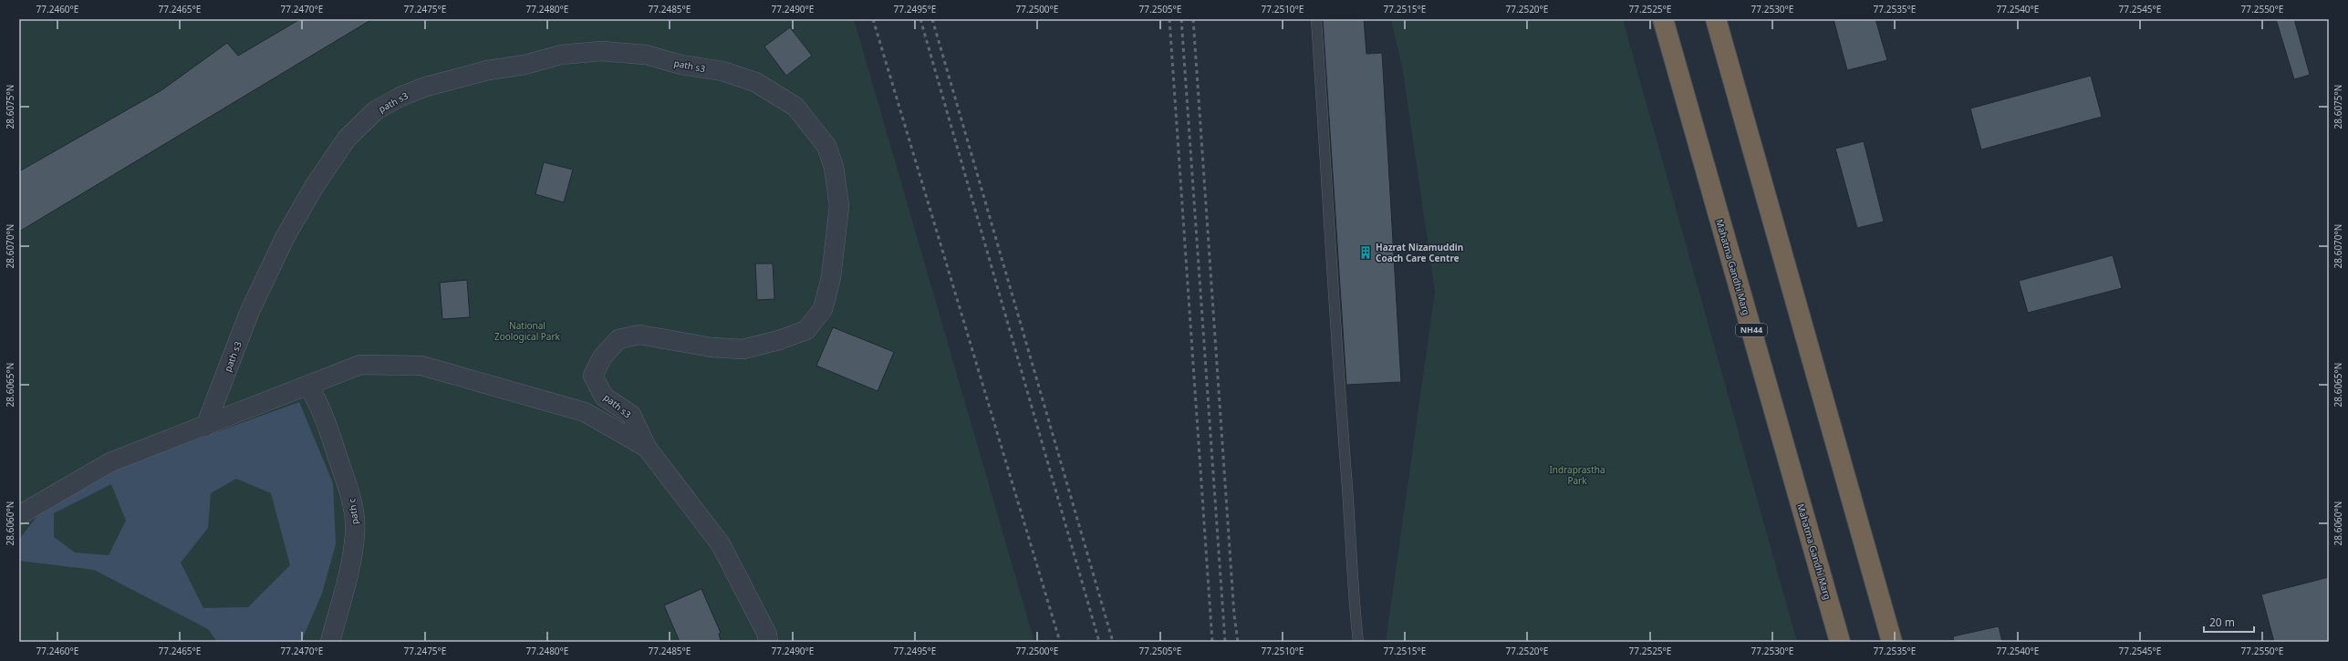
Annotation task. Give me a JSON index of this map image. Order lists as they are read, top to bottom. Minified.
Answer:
{"streets":{"highway":["Mahatma Gandhi Marg","NH44"],"street":["path s3","path c"]},"parks":["National Zoological Park","Indraprastha Park"],"places":{"building":["Hazrat Nizamuddin Coach Care Centre"]},"scale_bar":"20 m","coordinates":["77.2460°E","77.2465°E","77.2470°E","77.2475°E","77.2480°E","77.2485°E","77.2490°E","77.2495°E","77.2500°E","77.2505°E","77.2510°E","77.2515°E","77.2520°E","77.2525°E","77.2530°E","77.2535°E","77.2540°E","77.2545°E","77.2550°E","28.6075°N","28.6070°N","28.6065°N","28.6060°N"]}
